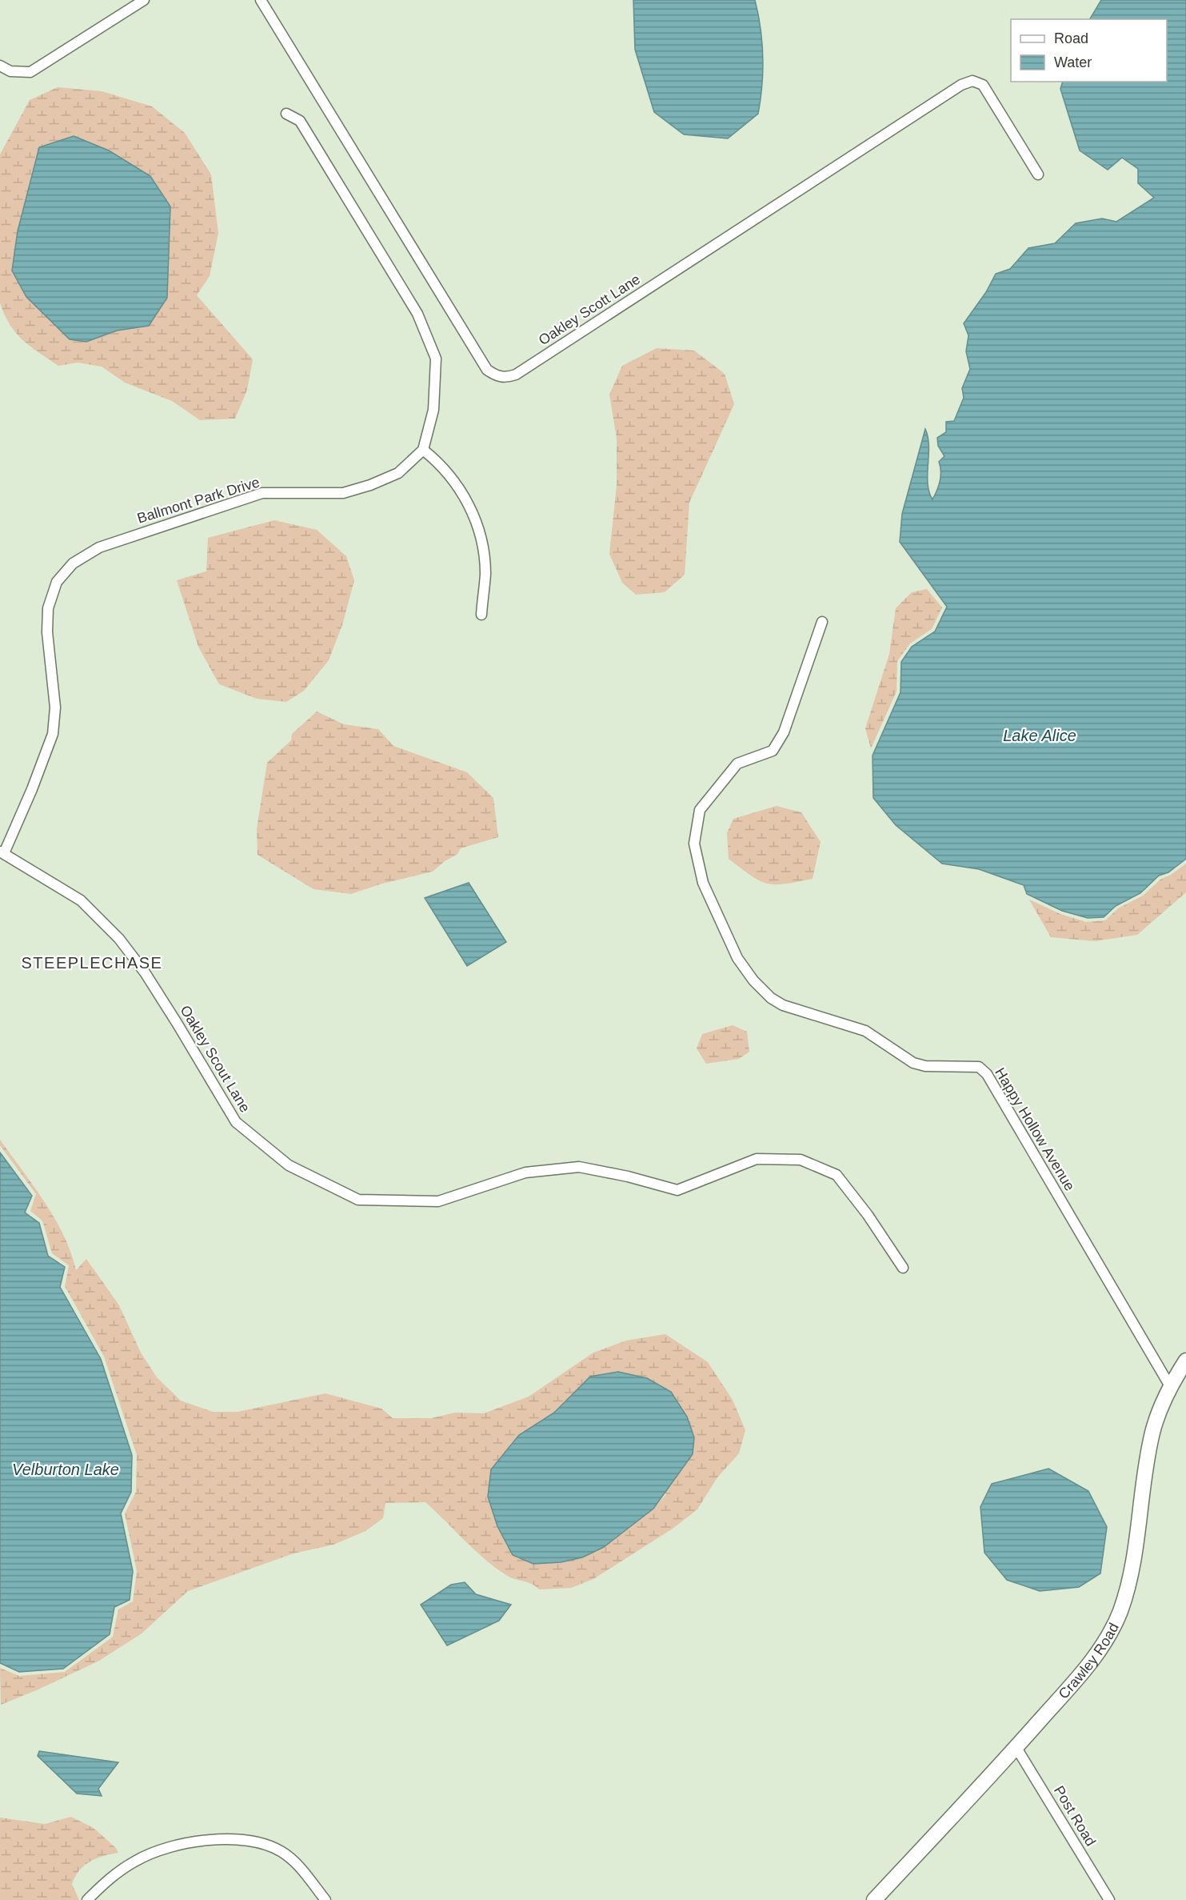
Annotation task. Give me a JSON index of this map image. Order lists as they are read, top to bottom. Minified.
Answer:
{"streets":{"street":["Oakley Scott Lane","Ballmont Park Drive","Oakley Scout Lane","Happy Hollow Avenue","Crawley Road","Post Road"]},"crossings":[["Ballmont Park Drive","Oakley Scout Lane"],["Happy Hollow Avenue","Crawley Road"],["Crawley Road","Post Road"]],"districts":["STEEPLECHASE"],"water":["Lake Alice","Velburton Lake"],"legend":["Road","Water"]}
